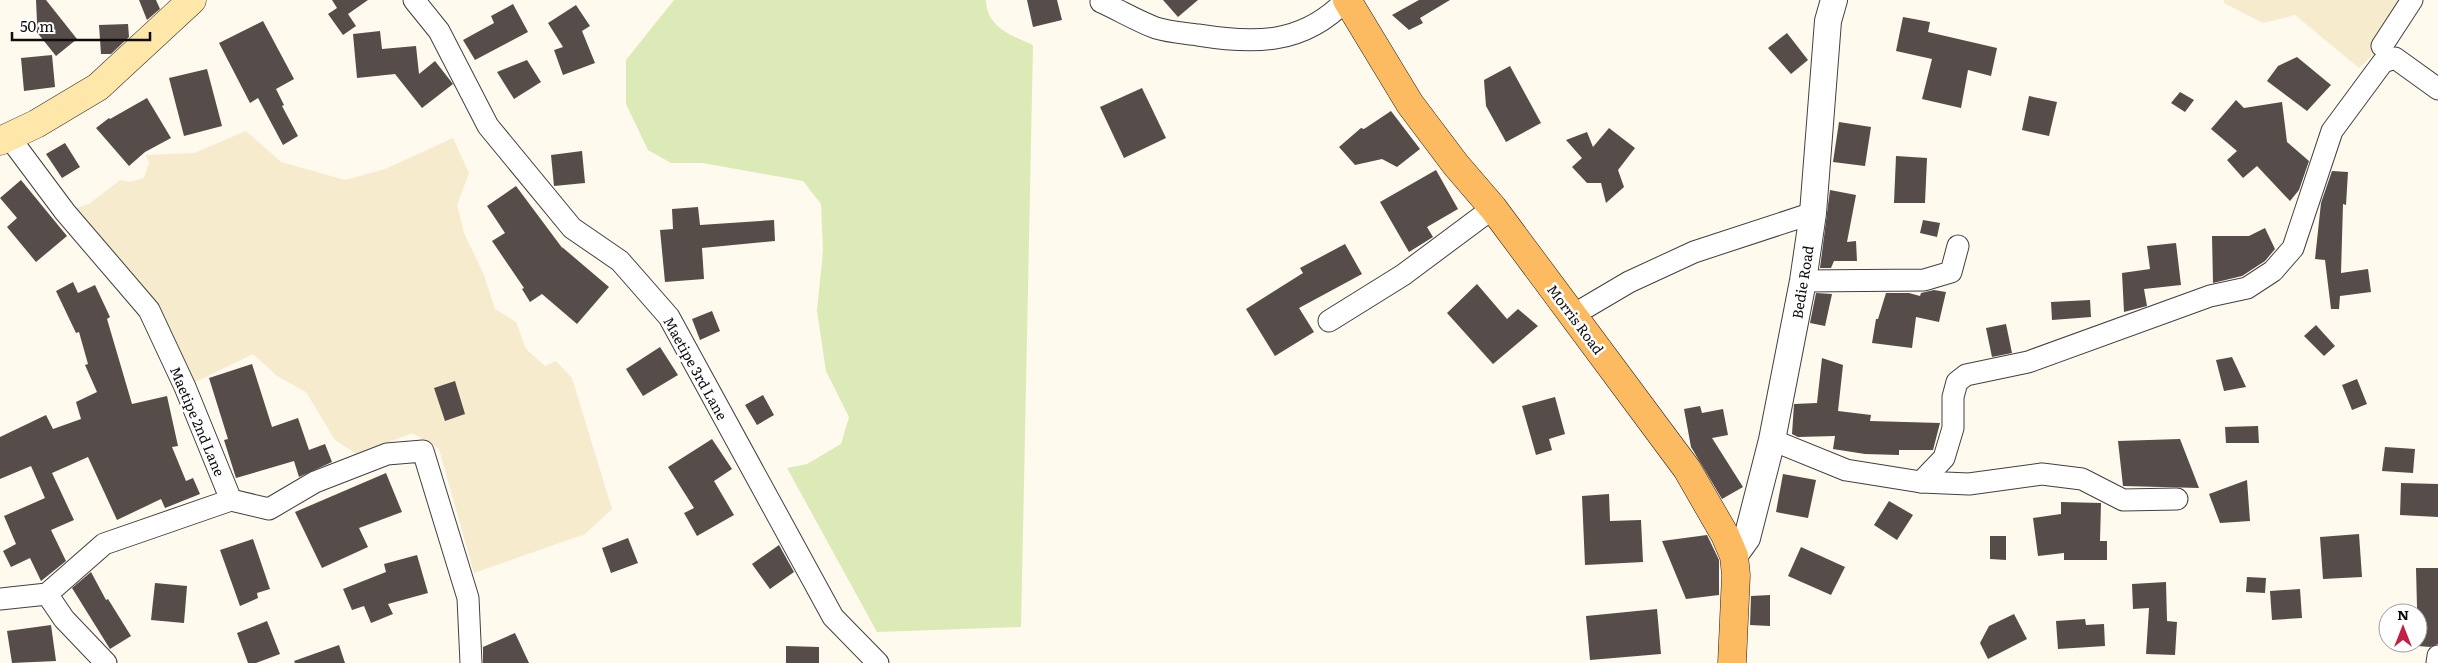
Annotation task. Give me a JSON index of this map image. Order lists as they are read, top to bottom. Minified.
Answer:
{"streets":{"main road":["Morris Road"],"street":["Bedie Road","Maetipe 3rd Lane","Maetipe 2nd Lane"]},"crossings":[["Bedie Road","Morris Road"]],"scale_bar":"50 m","north":"top"}
